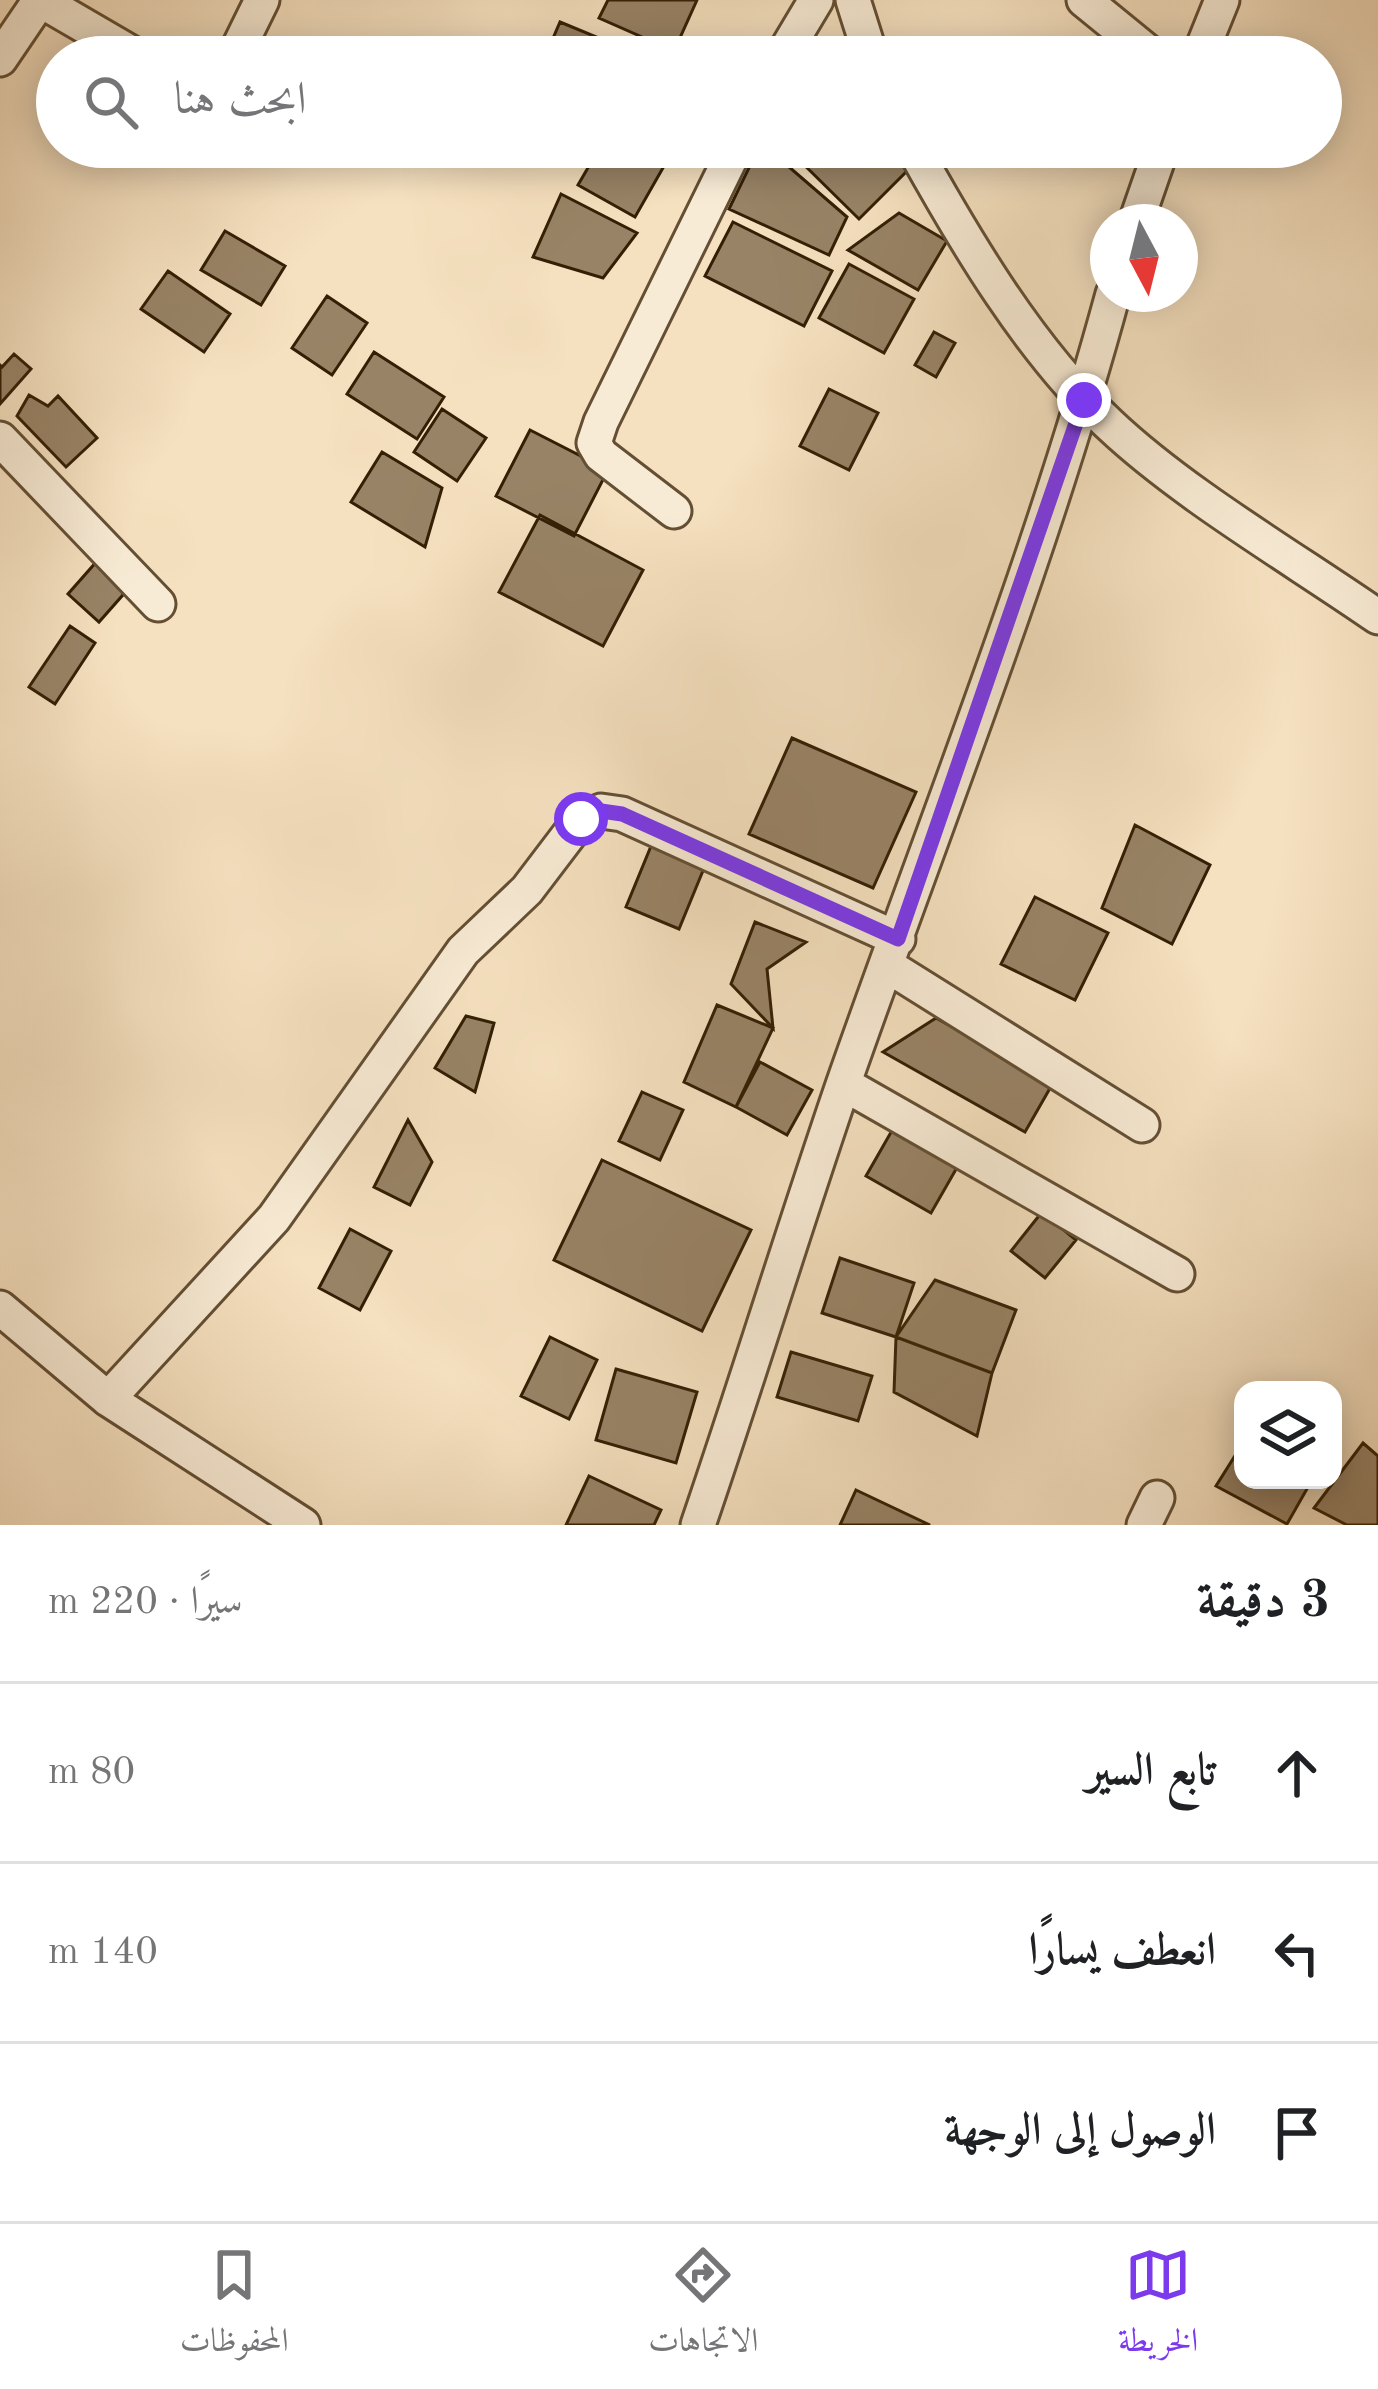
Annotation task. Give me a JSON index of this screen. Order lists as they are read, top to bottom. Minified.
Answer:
{"north":"bottom","page":{"search":"ابحث هنا","heading":["3 دقيقة","سيرًا · 220 m"],"list":[["تابع السير","80 m"],["انعطف يسارًا","140 m"],"الوصول إلى الوجهة"],"nav":["الخريطة","الاتجاهات","المحفوظات"]}}
